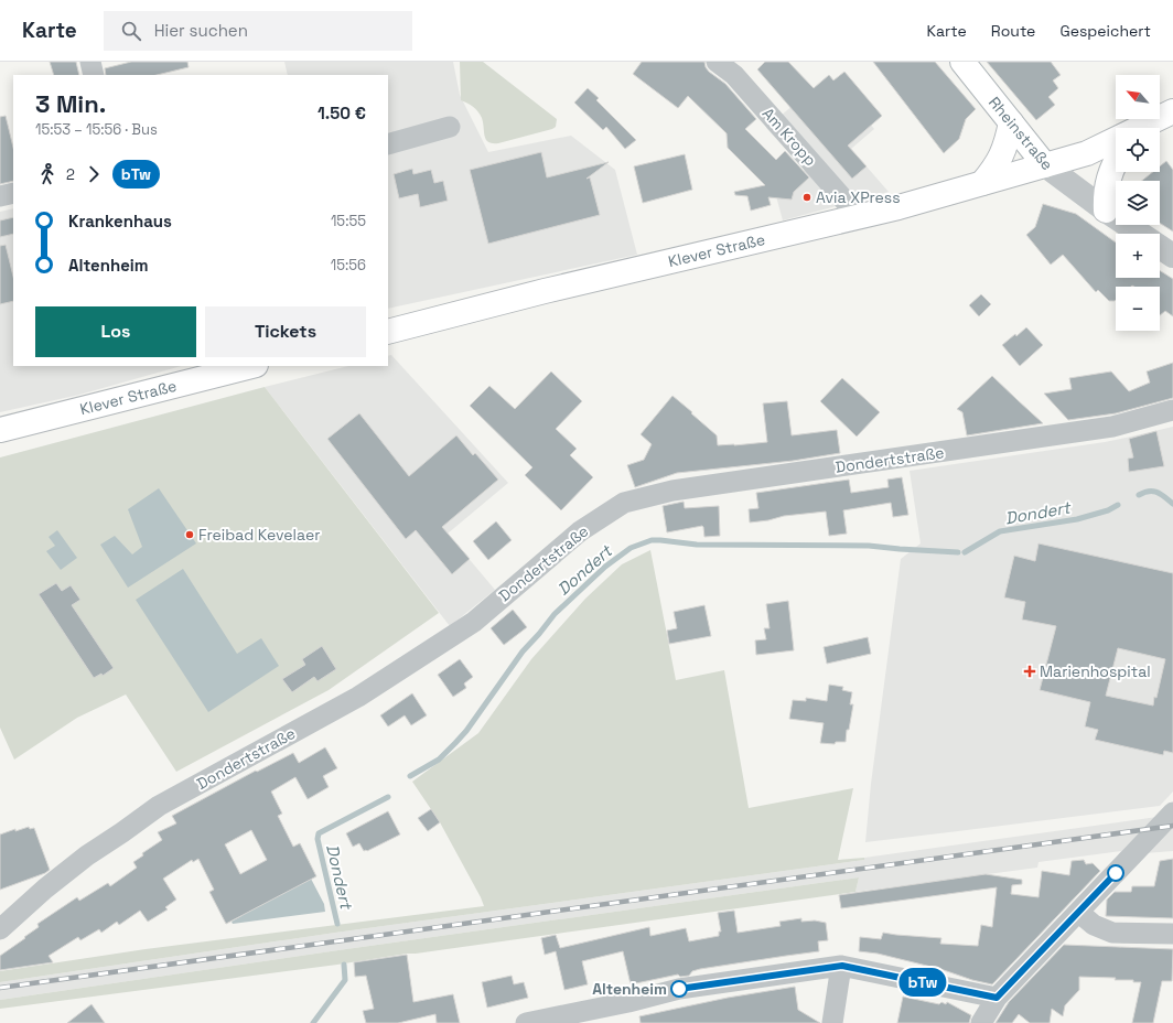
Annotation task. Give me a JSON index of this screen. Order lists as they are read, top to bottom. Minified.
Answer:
{"streets":{"main road":["Rheinstraße","Klever Straße"],"street":["Am Kropp","Dondertstraße"]},"crossings":[["Rheinstraße","Klever Straße"],["Am Kropp","Klever Straße"]],"water":["Dondert"],"places":{"other":["Avia XPress","Freibad Kevelaer","Altenheim"],"health":["Marienhospital"]},"lines":["bus line bTw"],"north":"top left","page":{"header":"Karte","search":"Hier suchen","nav":["Karte","Route","Gespeichert"],"on_map":"bTw","map_buttons":["+","−"],"heading":["3 Min.","15:53 – 15:56 · Bus","1.50 €"],"legs":["2","bTw"],"list":[{"name":"Krankenhaus","value":"15:55"},{"name":"Altenheim","value":"15:56"}],"buttons":["Los","Tickets"]}}
